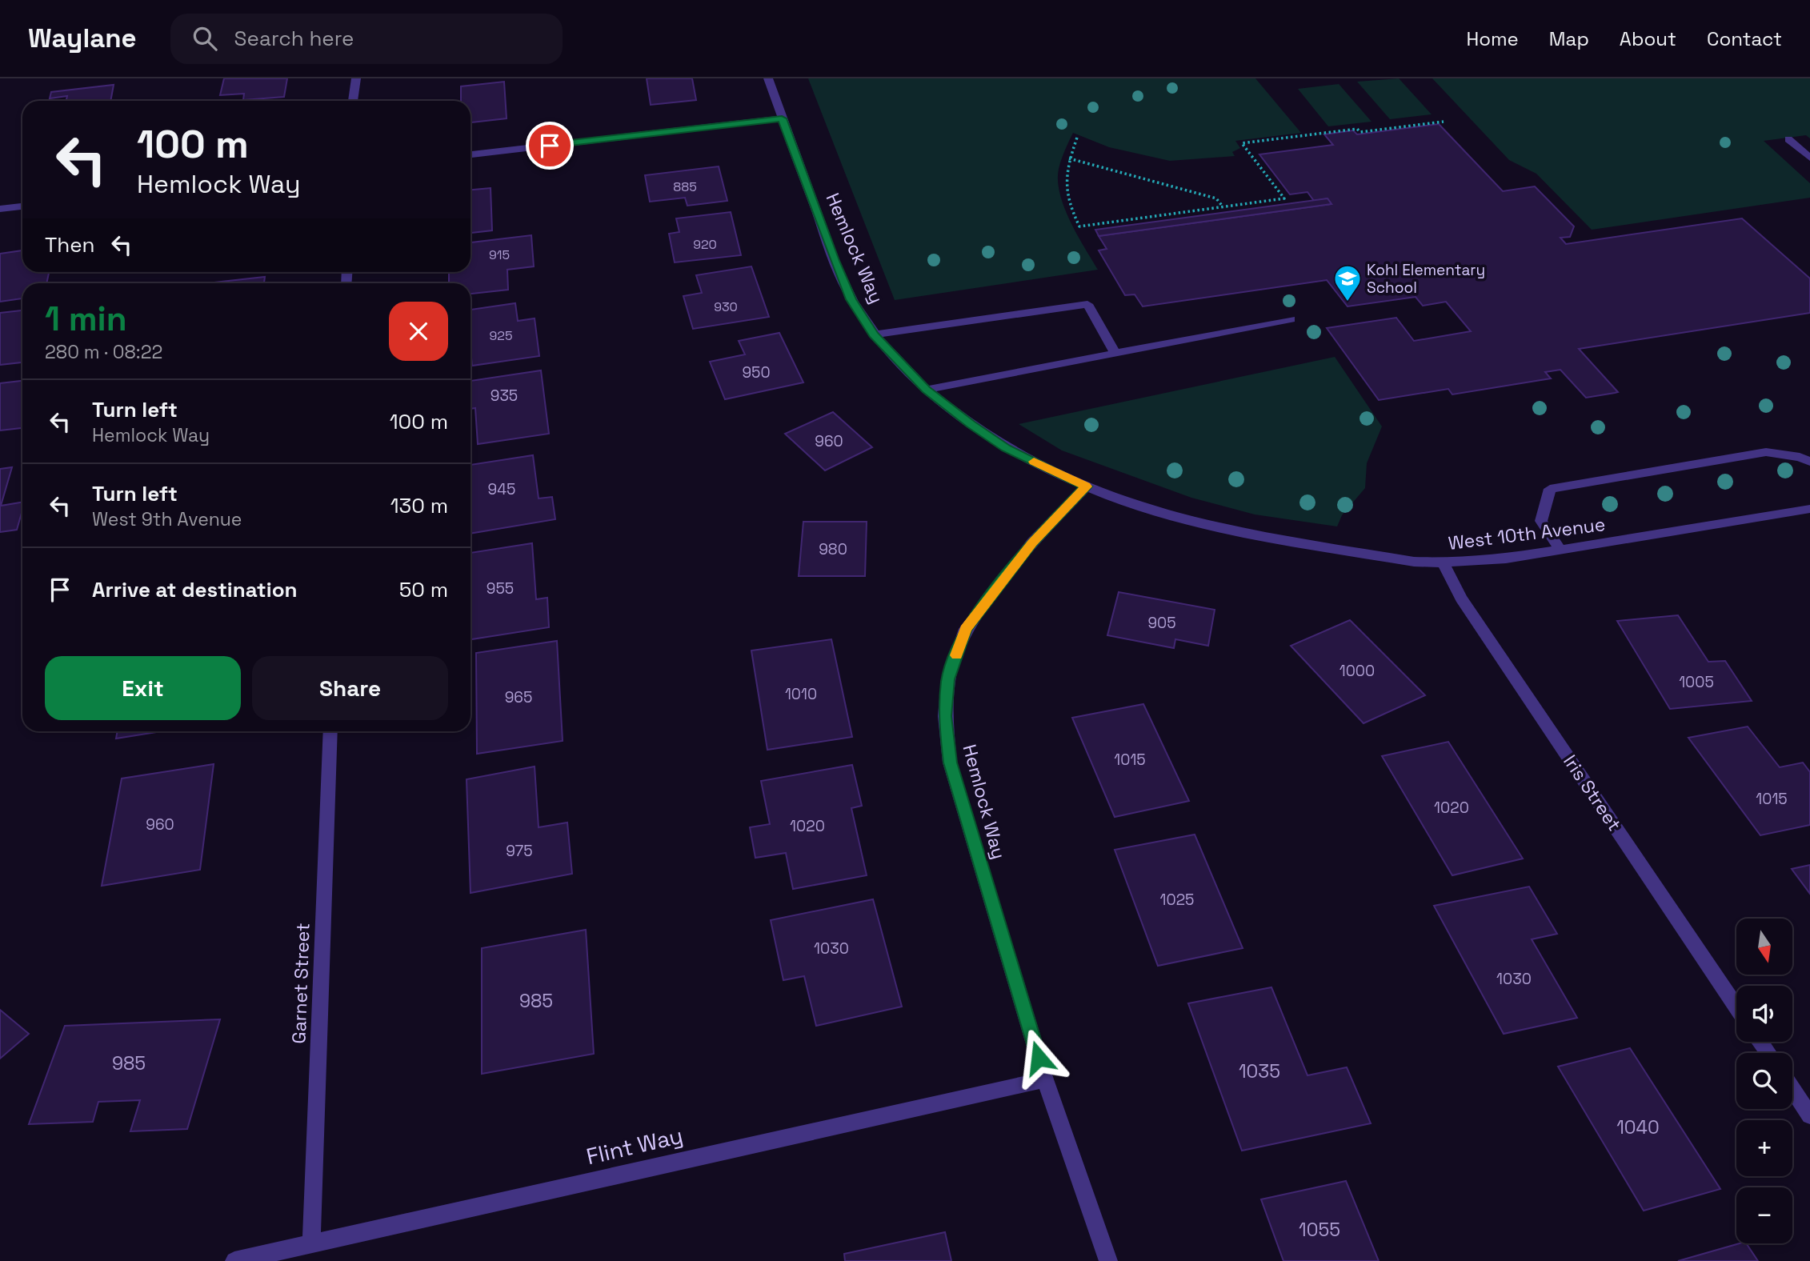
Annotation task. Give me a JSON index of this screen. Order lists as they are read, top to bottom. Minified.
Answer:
{"streets":{"street":["Hemlock Way","West 10th Avenue","Iris Street","Garnet Street","Flint Way"]},"crossings":[["Hemlock Way","West 10th Avenue"],["Hemlock Way","Flint Way"],["West 10th Avenue","Iris Street"],["Garnet Street","Flint Way"]],"places":{"school or university":["Kohl Elementary School"]},"house_numbers":["885","920","915","930","925","950","935","960","945","980","955","905","1000","1005","1010","965","1015","1015","1020","960","1020","975","1025","1030","1030","985","985","1035","1040","1055"],"north":"bottom","page":{"header":"Waylane","search":"Search here","nav":["Home","Map","About","Contact"],"turn":["100 m","Hemlock Way"],"then":"Then","heading":["1 min","280 m · 08:22"],"list":[{"name":"Turn left","note":"Hemlock Way","value":"100 m"},{"name":"Turn left","note":"West 9th Avenue","value":"130 m"},{"name":"Arrive at destination","value":"50 m"}],"buttons":["Exit","Share"],"map_buttons":["+","−"]}}
